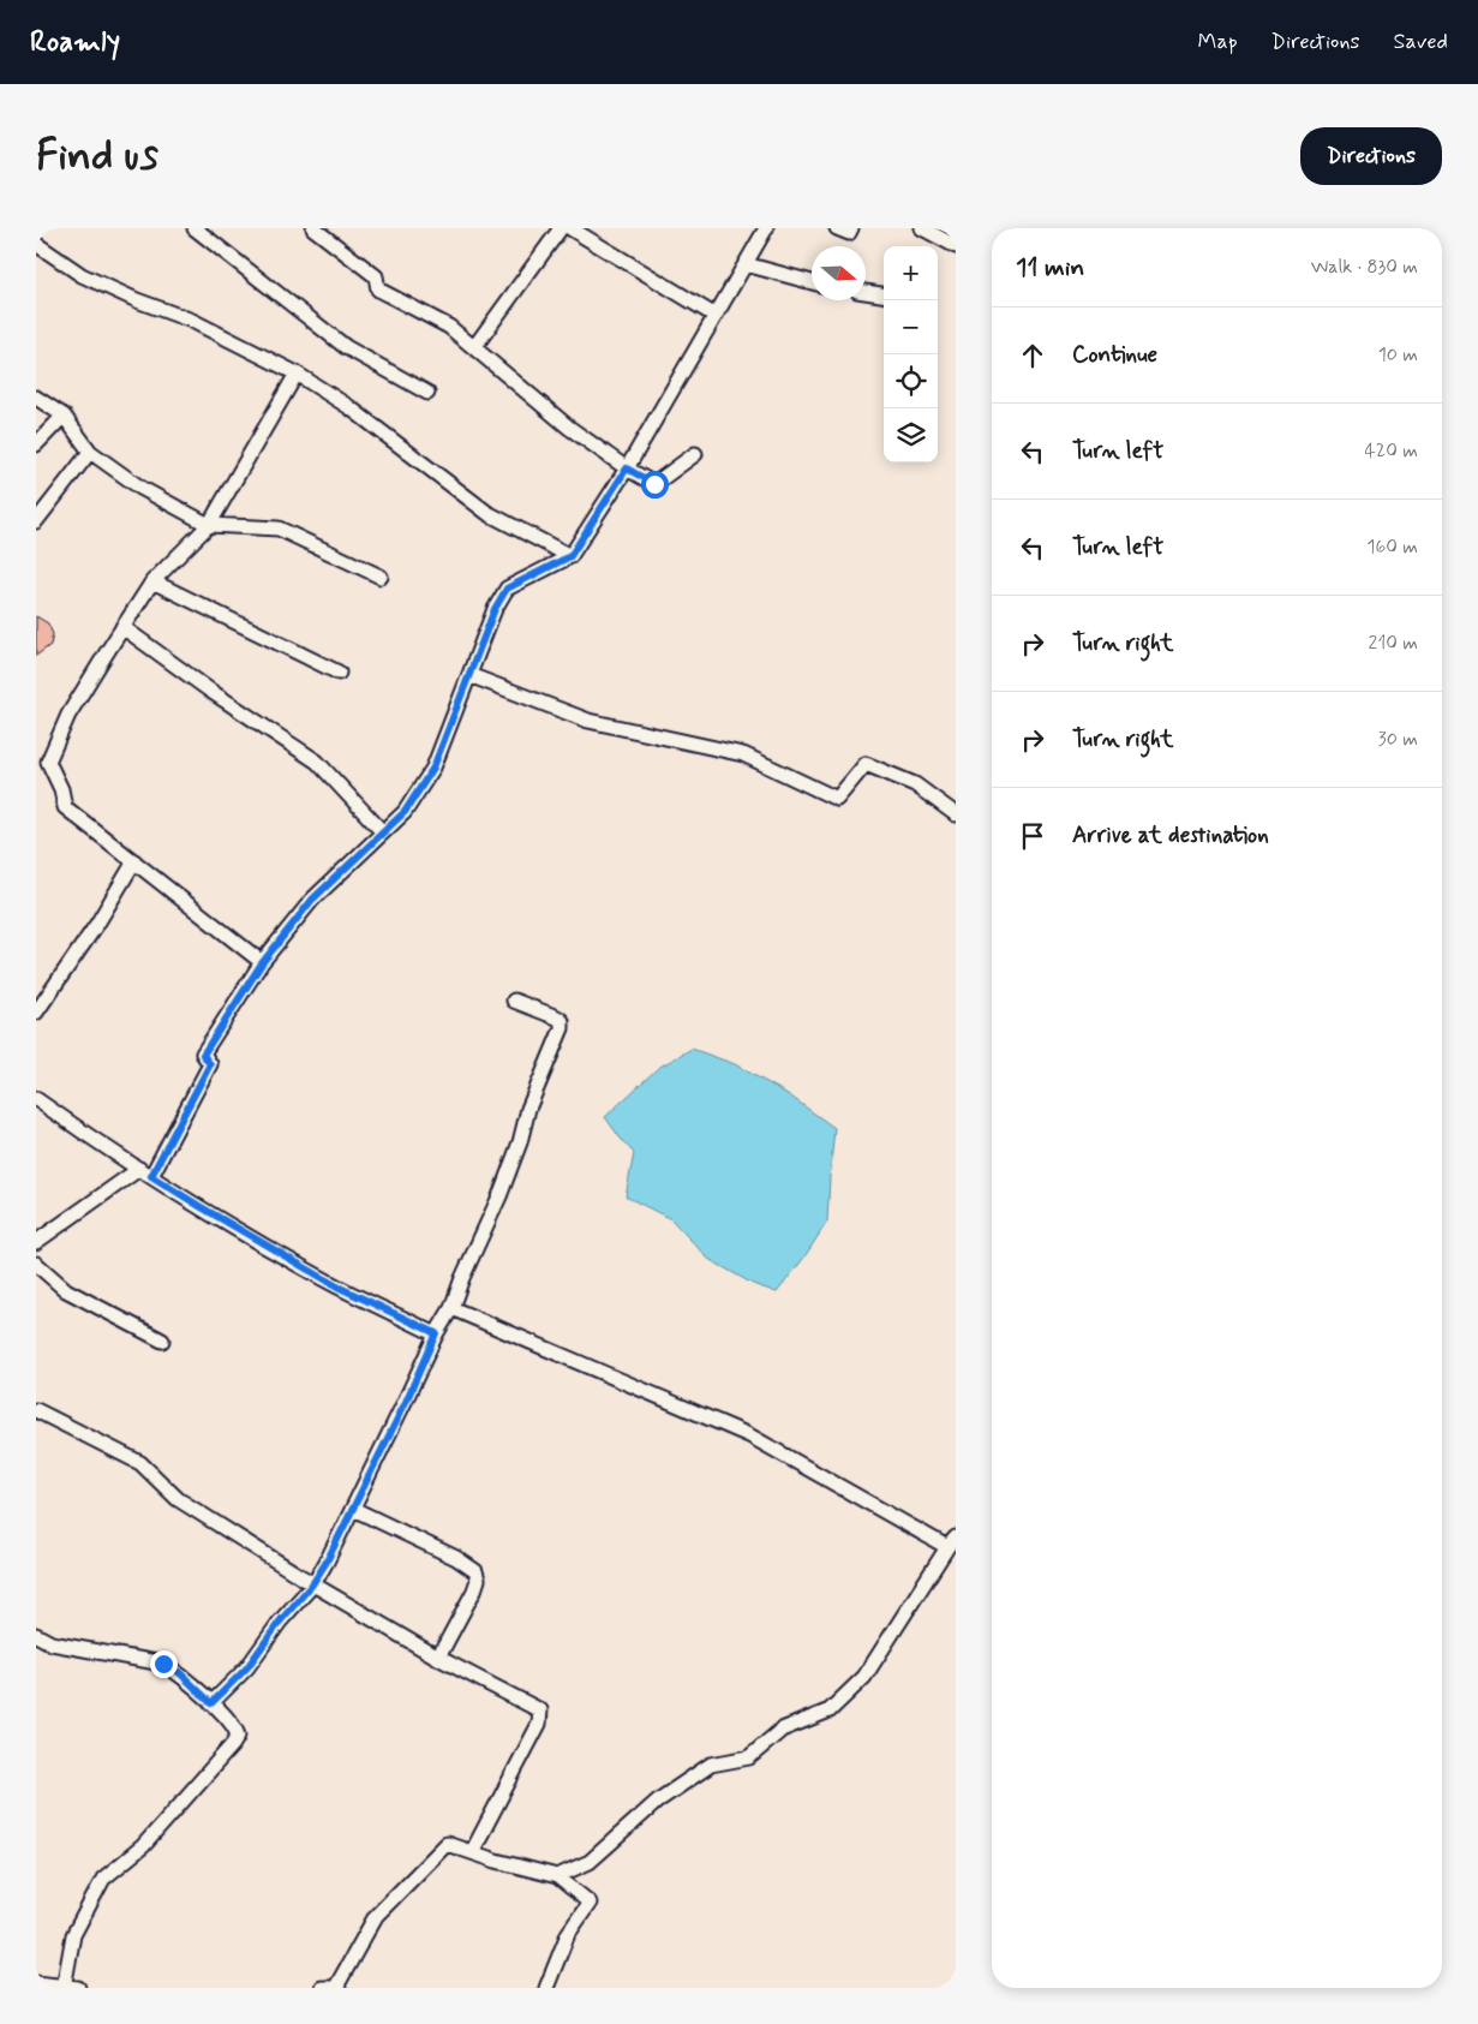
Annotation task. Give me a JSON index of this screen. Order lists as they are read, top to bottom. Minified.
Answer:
{"north":"right","page":{"header":"Roamly","nav":["Map","Directions","Saved"],"buttons":"Directions","title":"Find us","heading":["11 min","Walk · 830 m"],"map_buttons":["+","−"],"list":[["Continue","10 m"],["Turn left","420 m"],["Turn left","160 m"],["Turn right","210 m"],["Turn right","30 m"],"Arrive at destination"]}}
